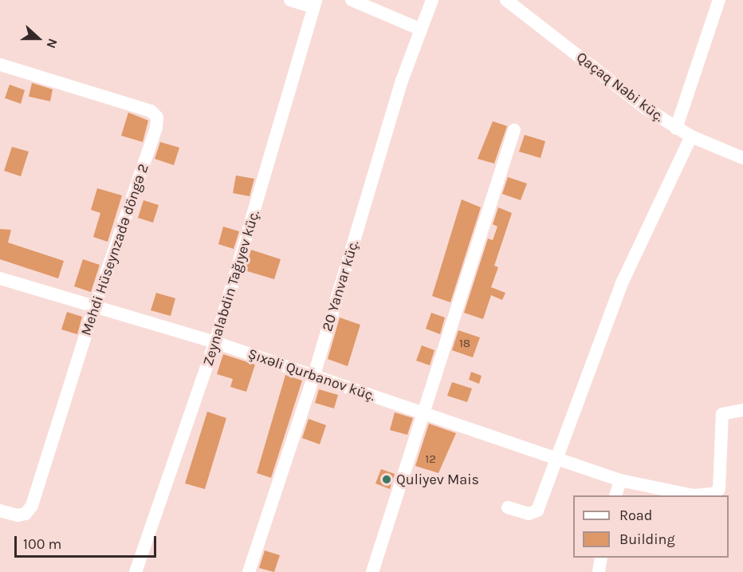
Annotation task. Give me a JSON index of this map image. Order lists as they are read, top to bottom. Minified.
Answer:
{"streets":{"street":["Qaçaq Nəbi küç.","Mehdi Hüseynzadə döngə 2","20 Yanvar küç.","Zeynalabdin Tağıyev küç.","Şıxəli Qurbanov küç."]},"crossings":[["Mehdi Hüseynzadə döngə 2","Şıxəli Qurbanov küç."],["20 Yanvar küç.","Şıxəli Qurbanov küç."],["Zeynalabdin Tağıyev küç.","Şıxəli Qurbanov küç."]],"places":["Quliyev Mais"],"house_numbers":["18","12"],"legend":["Road","Building"],"scale_bar":"100 m","north":"right"}
